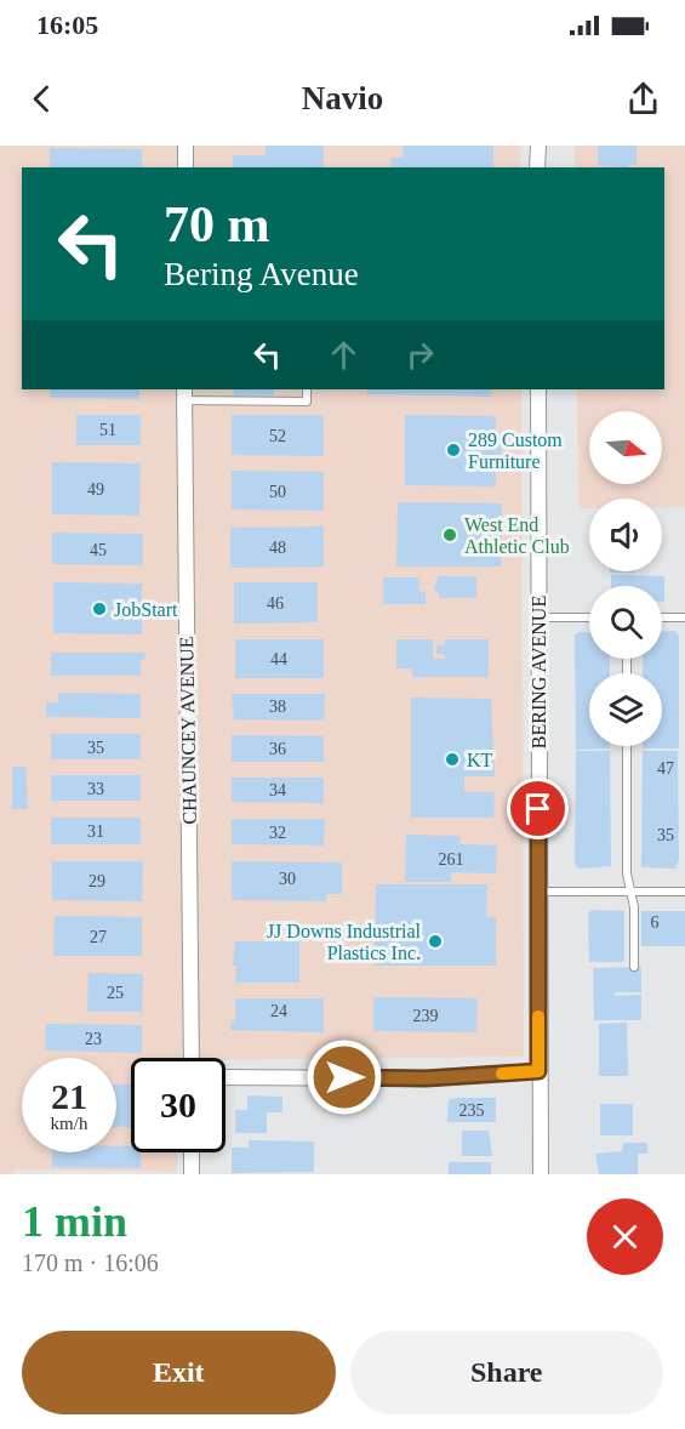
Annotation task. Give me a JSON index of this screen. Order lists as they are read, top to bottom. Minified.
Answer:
{"streets":{"street":["BERING AVENUE","CHAUNCEY AVENUE"]},"places":["289 Custom Furniture","West End Athletic Club","JobStart","KT","JJ Downs Industrial Plastics Inc."],"house_numbers":["51","52","49","50","48","45","46","44","38","35","36","47","33","34","31","32","35","261","30","29","6","27","25","24","239","23","235"],"north":"right","page":{"status":"16:05","header":"Navio","turn":["70 m","Bering Avenue"],"speed":"21 km/h","limit":"30","heading":["1 min","170 m · 16:06"],"buttons":["Exit","Share"]}}
